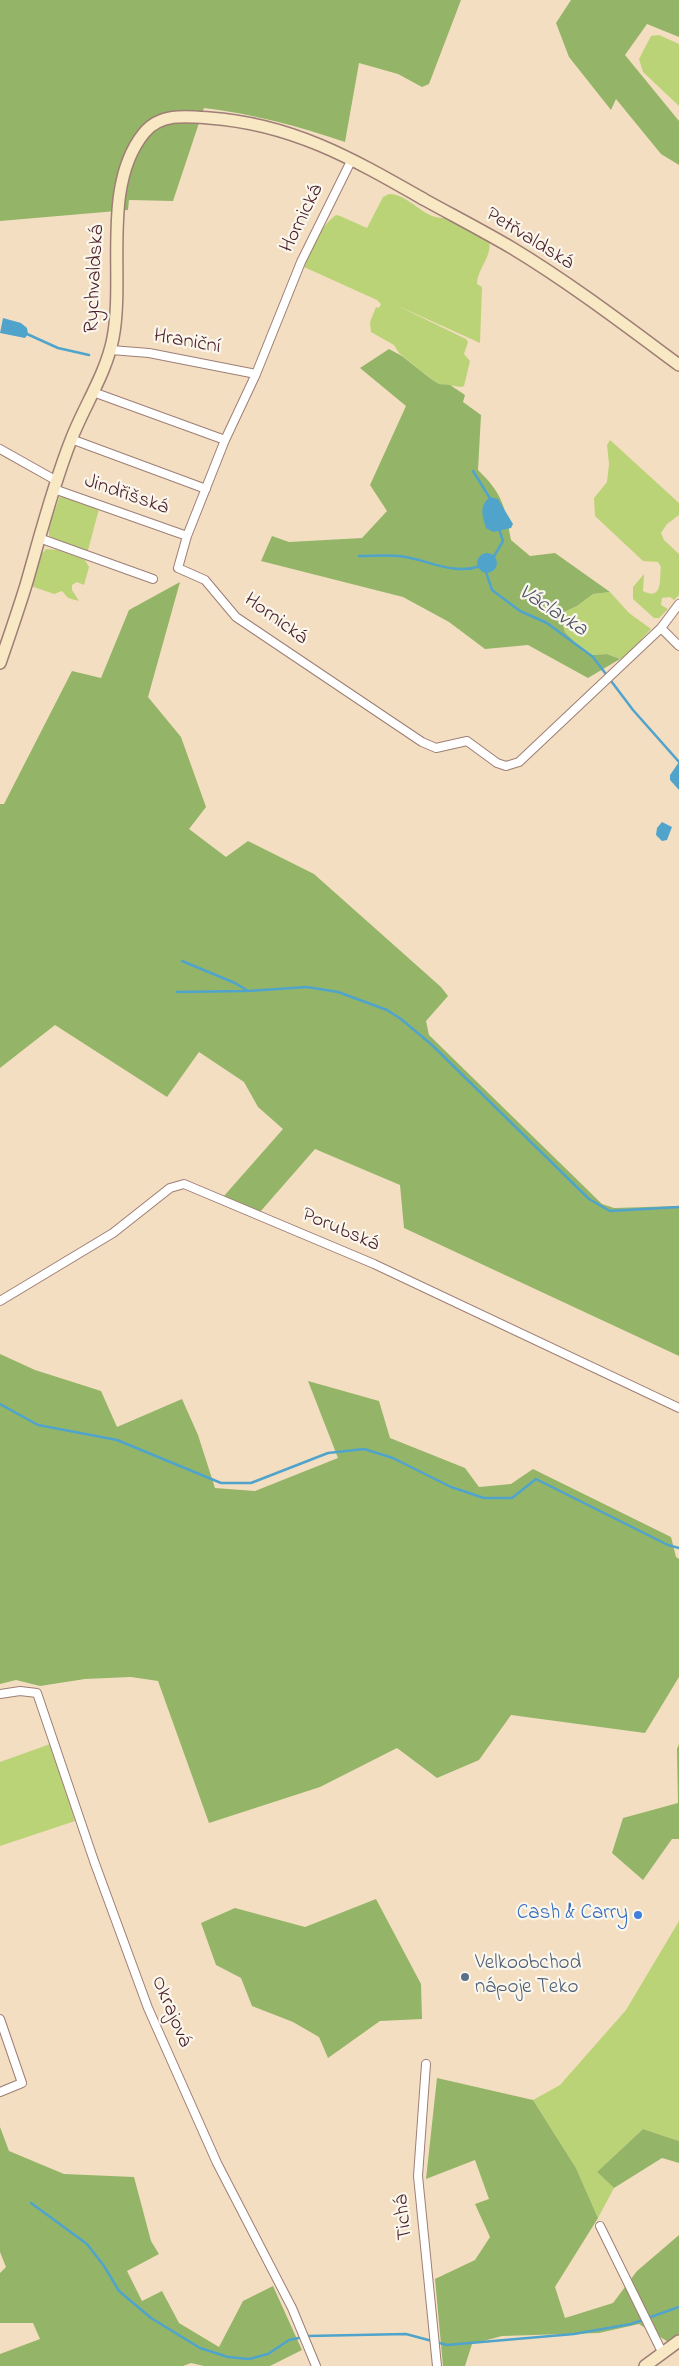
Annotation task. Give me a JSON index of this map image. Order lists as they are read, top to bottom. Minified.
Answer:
{"streets":{"street":["Hornická","Petřvaldská","Rychvaldská","Hraniční","Jindřišská","Porubská","Okrajová","Tichá"]},"crossings":[["Hornická","Petřvaldská"],["Hornická","Rychvaldská"],["Hornická","Hraniční"],["Hornická","Jindřišská"],["Petřvaldská","Rychvaldská"],["Rychvaldská","Hraniční"],["Rychvaldská","Jindřišská"]],"water":["Václavka"],"places":["Cash & Carry","Velkoobchod nápoje Teko"]}
